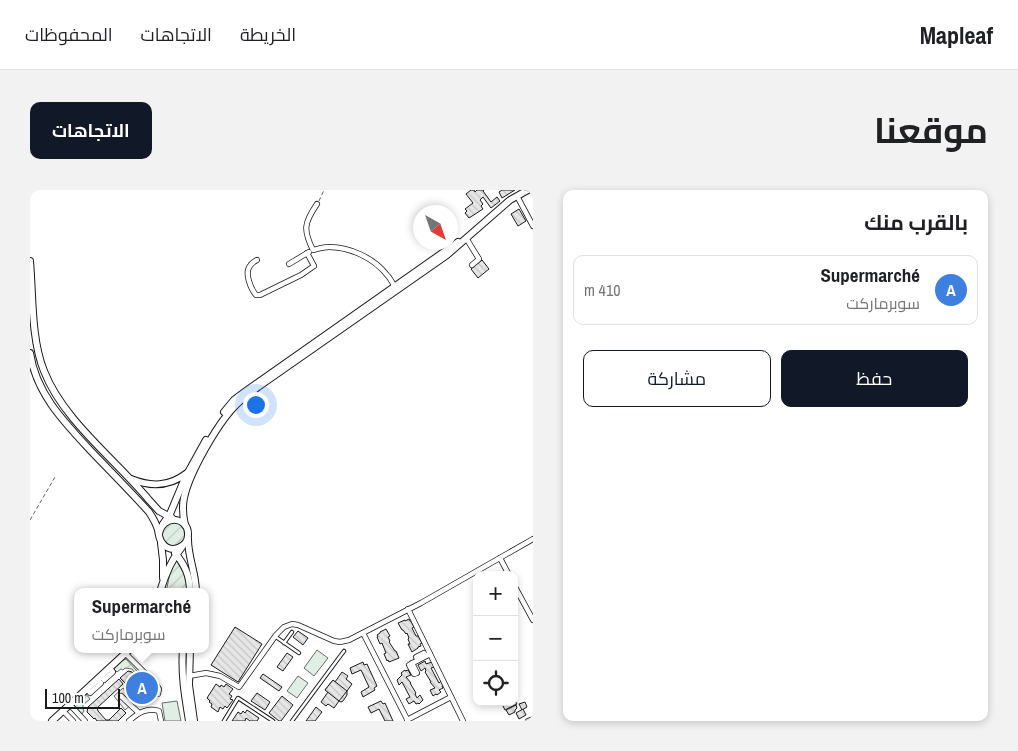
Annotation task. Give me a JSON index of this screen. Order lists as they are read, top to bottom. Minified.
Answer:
{"scale_bar":"100 m","north":"bottom right","page":{"header":"Mapleaf","nav":["الخريطة","الاتجاهات","المحفوظات"],"title":"موقعنا","buttons":["الاتجاهات",["حفظ","مشاركة"]],"heading":"بالقرب منك","list":[{"mark":"A","name":"Supermarché","note":"سوبرماركت","value":"410 m"}],"map_buttons":["+","−"],"popup":["Supermarché","سوبرماركت"],"pins":"A","scale":"100 m"}}
